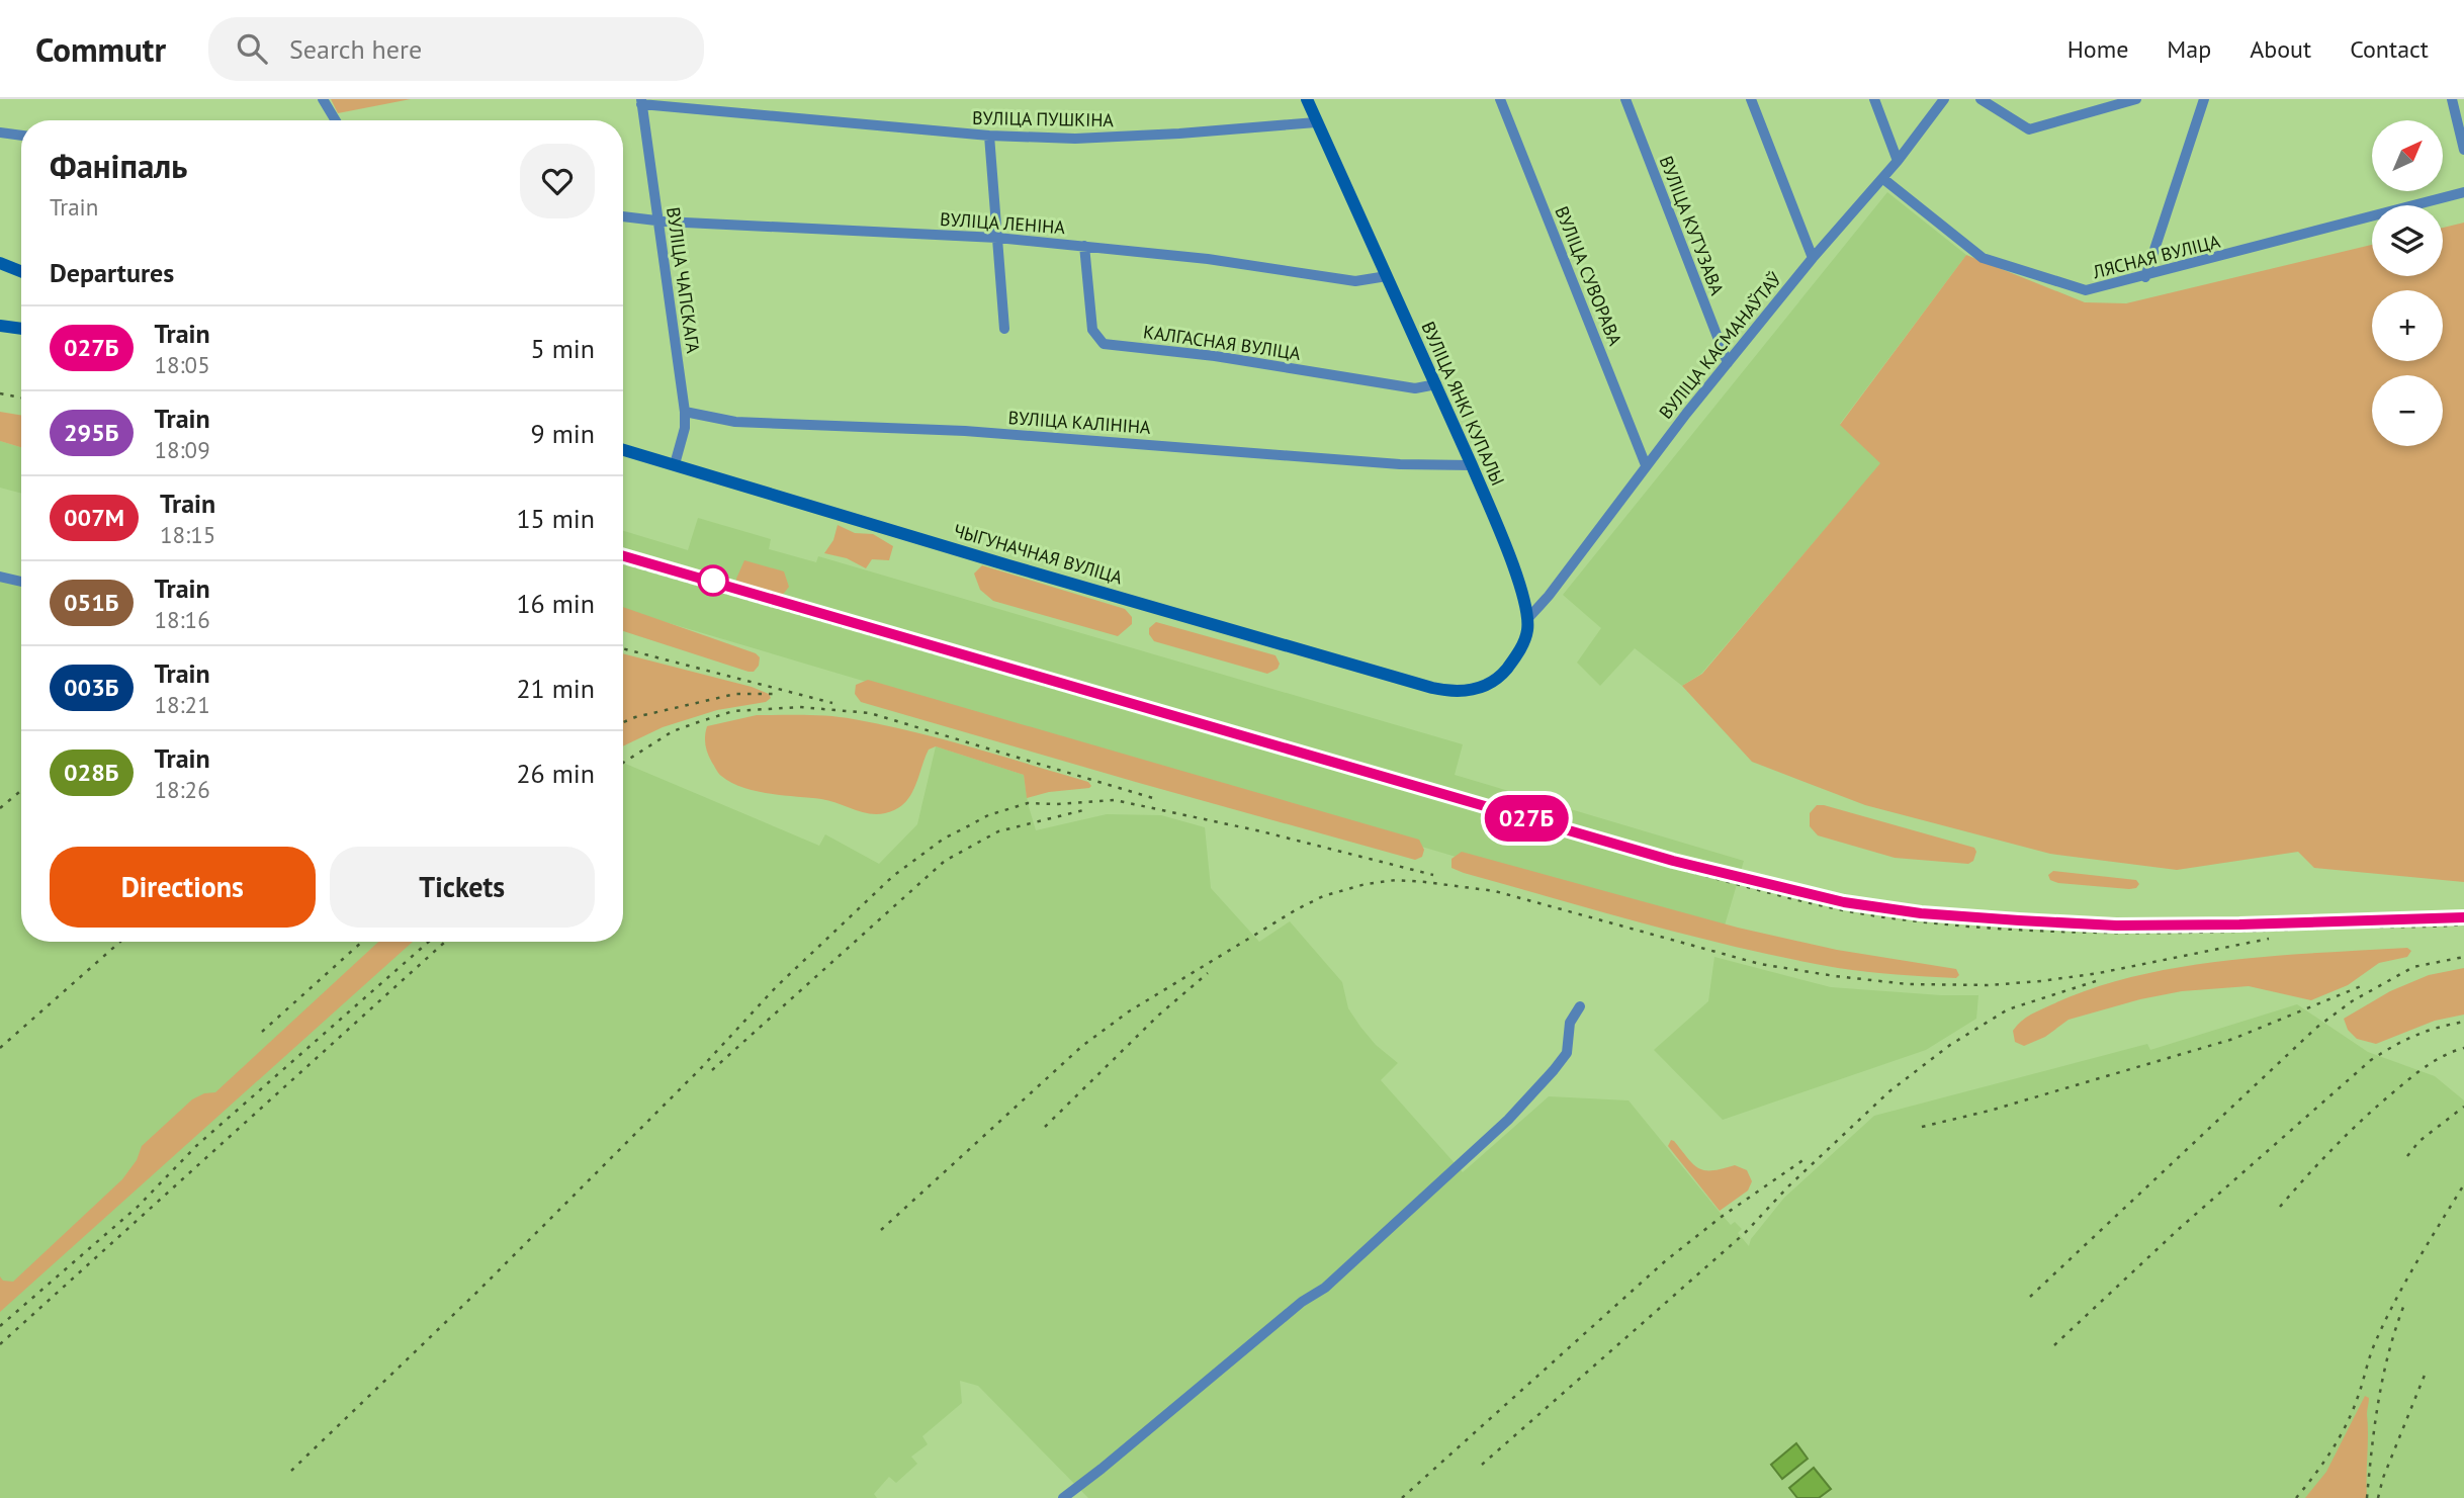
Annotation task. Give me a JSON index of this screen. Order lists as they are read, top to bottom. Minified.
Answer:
{"streets":{"street":["ВУЛІЦА ПУШКІНА","ВУЛІЦА ЛЕНІНА","ВУЛІЦА КУТУЗАВА","ЛЯСНАЯ ВУЛІЦА","ВУЛІЦА СУВОРАВА","ВУЛІЦА ЧАПСКАГА","КАЛГАСНАЯ ВУЛІЦА","ВУЛІЦА КАСМАНАЎТАЎ","ВУЛІЦА ЯНКІ КУПАЛЫ","ВУЛІЦА КАЛІНІНА","ЧЫГУНАЧНАЯ ВУЛІЦА"]},"crossings":[["ВУЛІЦА ПУШКІНА","ВУЛІЦА ЧАПСКАГА"],["ВУЛІЦА ПУШКІНА","ВУЛІЦА ЯНКІ КУПАЛЫ"],["ВУЛІЦА ЛЕНІНА","ВУЛІЦА ЧАПСКАГА"],["ВУЛІЦА ЛЕНІНА","КАЛГАСНАЯ ВУЛІЦА"],["ВУЛІЦА ЛЕНІНА","ВУЛІЦА ЯНКІ КУПАЛЫ"],["ВУЛІЦА КУТУЗАВА","ВУЛІЦА КАСМАНАЎТАЎ"],["ЛЯСНАЯ ВУЛІЦА","ВУЛІЦА КАСМАНАЎТАЎ"],["ВУЛІЦА СУВОРАВА","ВУЛІЦА КАСМАНАЎТАЎ"],["ВУЛІЦА ЧАПСКАГА","ВУЛІЦА КАЛІНІНА"],["ВУЛІЦА ЧАПСКАГА","ЧЫГУНАЧНАЯ ВУЛІЦА"],["КАЛГАСНАЯ ВУЛІЦА","ВУЛІЦА ЯНКІ КУПАЛЫ"],["ВУЛІЦА КАСМАНАЎТАЎ","ВУЛІЦА ЯНКІ КУПАЛЫ"],["ВУЛІЦА КАСМАНАЎТАЎ","ЧЫГУНАЧНАЯ ВУЛІЦА"],["ВУЛІЦА ЯНКІ КУПАЛЫ","ВУЛІЦА КАЛІНІНА"],["ВУЛІЦА ЯНКІ КУПАЛЫ","ЧЫГУНАЧНАЯ ВУЛІЦА"]],"north":"top right","page":{"header":"Commutr","search":"Search here","nav":["Home","Map","About","Contact"],"on_map":"027Б","map_buttons":["+","−"],"heading":[["Фаніпаль","Train"],"Departures"],"list":[{"mark":"027Б","name":"Train","note":"18:05","value":"5 min"},{"mark":"295Б","name":"Train","note":"18:09","value":"9 min"},{"mark":"007М","name":"Train","note":"18:15","value":"15 min"},{"mark":"051Б","name":"Train","note":"18:16","value":"16 min"},{"mark":"003Б","name":"Train","note":"18:21","value":"21 min"},{"mark":"028Б","name":"Train","note":"18:26","value":"26 min"}],"buttons":["Directions","Tickets"]}}
